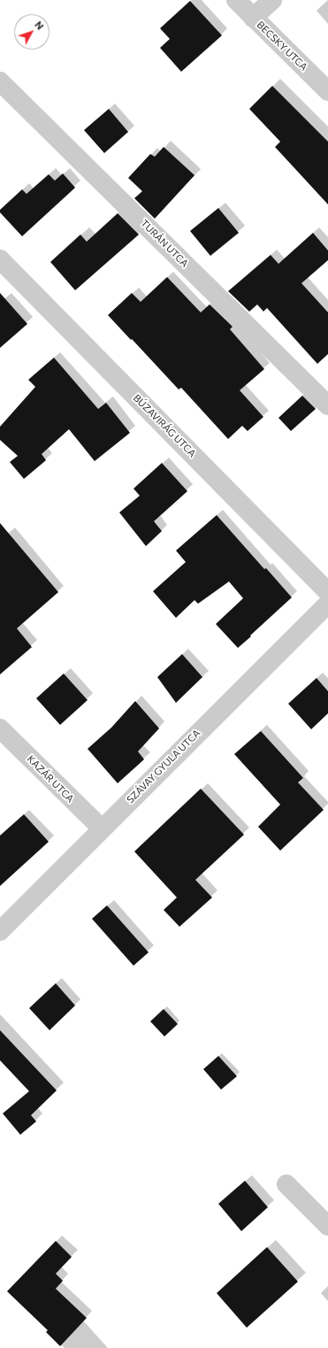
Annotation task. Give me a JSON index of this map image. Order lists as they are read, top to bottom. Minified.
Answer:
{"streets":{"street":["BECSKY UTCA","TURÁN UTCA","BÚZAVIRÁG UTCA","SZÁVAY GYULA UTCA","KAZÁR UTCA"]},"crossings":[["SZÁVAY GYULA UTCA","KAZÁR UTCA"]],"north":"top right"}
